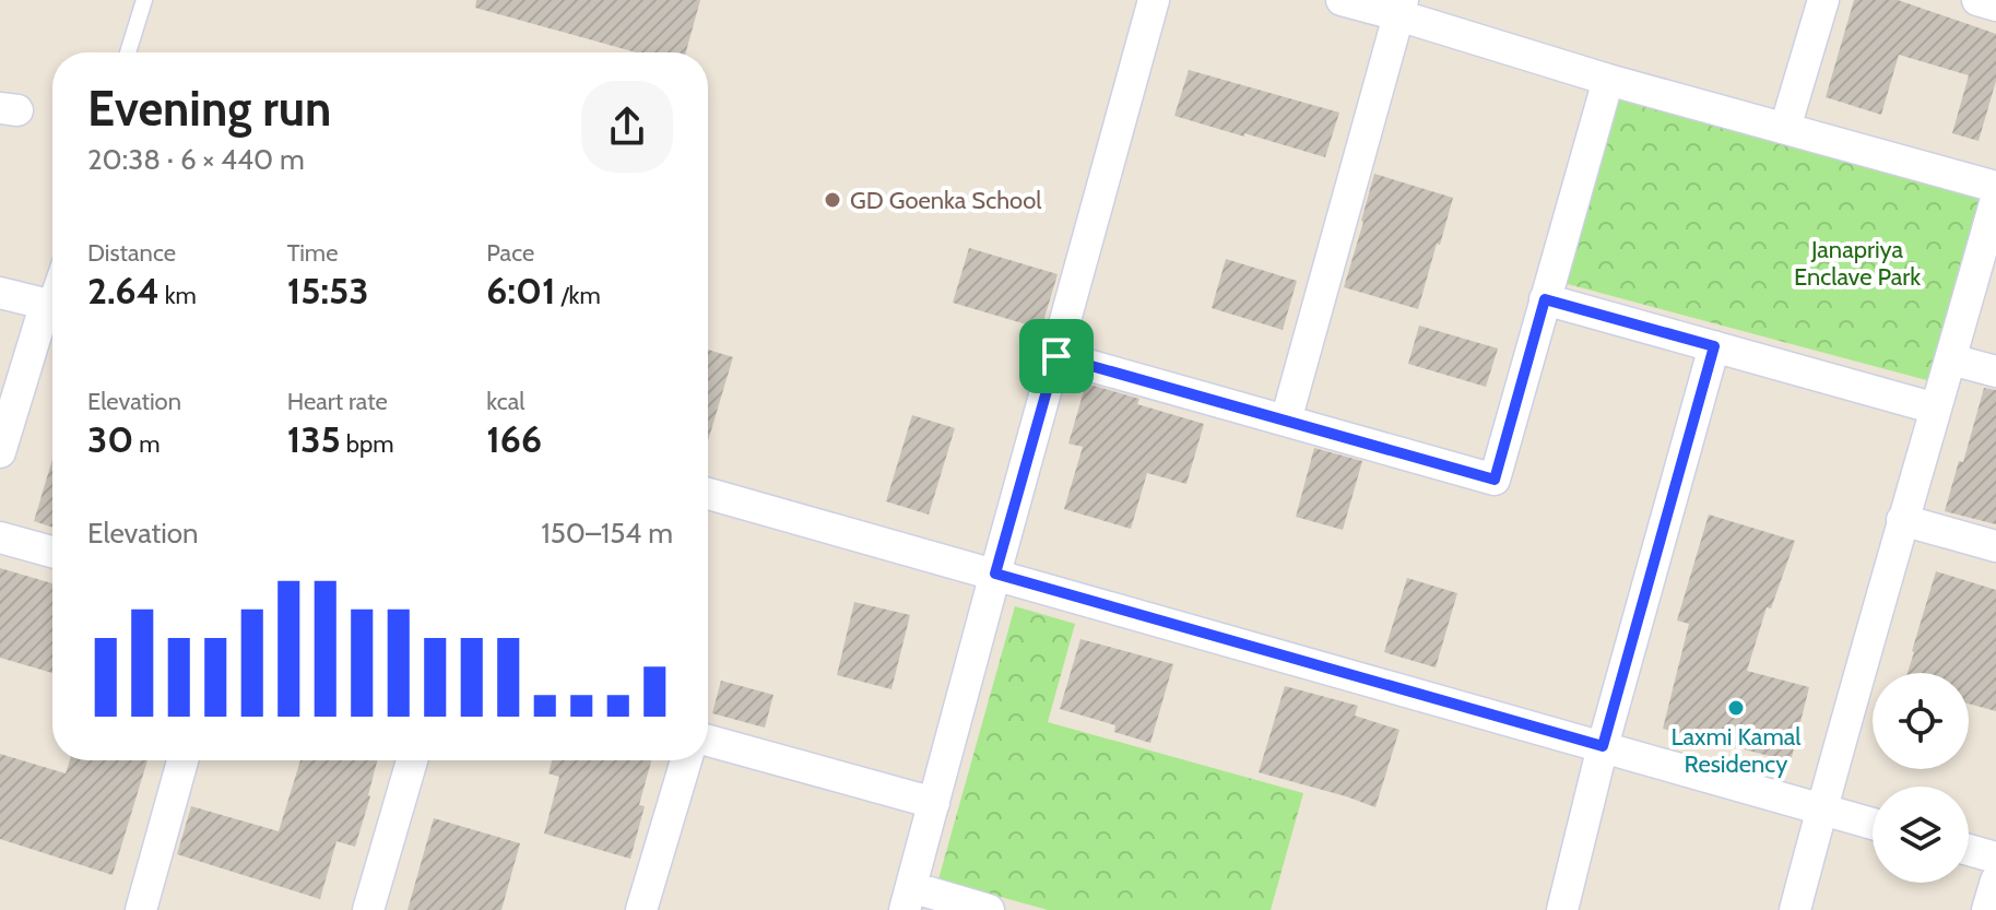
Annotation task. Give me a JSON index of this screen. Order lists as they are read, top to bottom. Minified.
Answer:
{"parks":["Janapriya Enclave Park"],"places":["GD Goenka School","Laxmi Kamal Residency"],"page":{"heading":["Evening run","20:38 · 6 × 440 m"],"stats":[["Distance","2.64 km"],["Time","15:53"],["Pace","6:01 /km"],["Elevation","30 m"],["Heart rate","135 bpm"],["kcal","166"]],"chart":["Elevation","150–154 m"]}}
